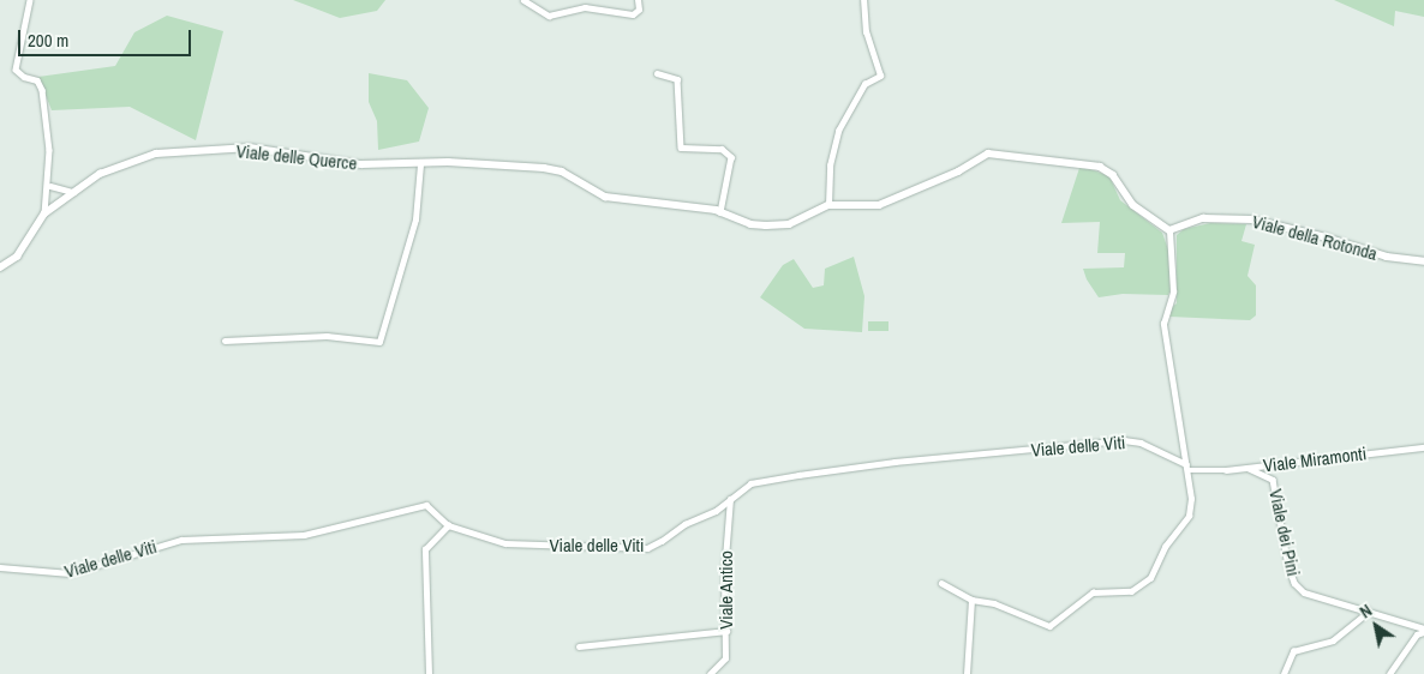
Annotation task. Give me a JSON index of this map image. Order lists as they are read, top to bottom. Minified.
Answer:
{"streets":{"street":["Viale delle Querce","Viale della Rotonda","Viale delle Viti","Viale Miramonti","Viale dei Pini","Viale Antico"]},"crossings":[["Viale delle Querce","Viale della Rotonda"],["Viale delle Viti","Viale Miramonti"],["Viale delle Viti","Viale Antico"],["Viale Miramonti","Viale dei Pini"]],"scale_bar":"200 m","north":"top left"}
